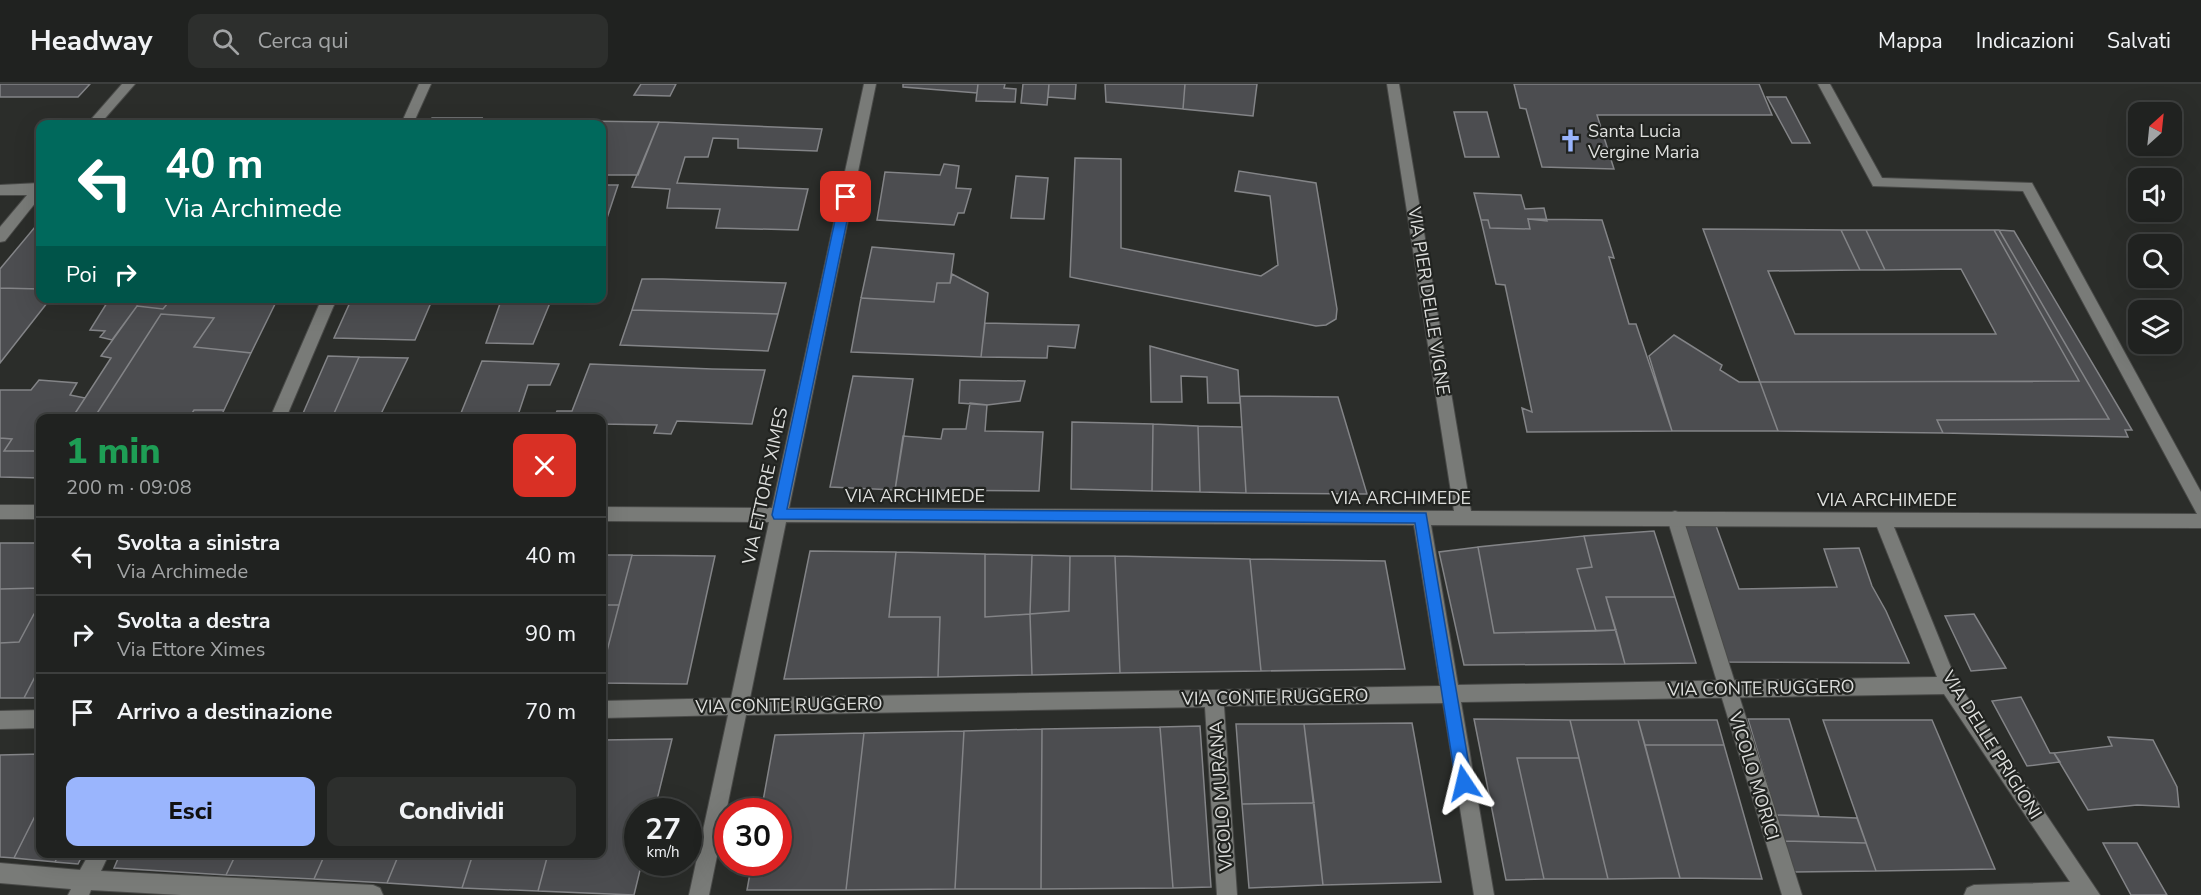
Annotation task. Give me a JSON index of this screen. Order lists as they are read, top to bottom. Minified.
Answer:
{"streets":{"street":["VIA PIER DELLE VIGNE","VIA ETTORE XIMES","VIA ARCHIMEDE","VIA CONTE RUGGERO","VIA DELLE PRIGIONI","VICOLO MORICI","VICOLO MURANA"]},"crossings":[["VIA PIER DELLE VIGNE","VIA ARCHIMEDE"],["VIA ETTORE XIMES","VIA ARCHIMEDE"],["VIA ETTORE XIMES","VIA CONTE RUGGERO"],["VIA ARCHIMEDE","VIA DELLE PRIGIONI"],["VIA ARCHIMEDE","VICOLO MORICI"],["VIA CONTE RUGGERO","VIA DELLE PRIGIONI"],["VIA CONTE RUGGERO","VICOLO MORICI"],["VIA CONTE RUGGERO","VICOLO MURANA"]],"places":{"church":["Santa Lucia Vergine Maria"]},"north":"top right","page":{"header":"Headway","search":"Cerca qui","nav":["Mappa","Indicazioni","Salvati"],"turn":["40 m","Via Archimede"],"then":"Poi","heading":["1 min","200 m · 09:08"],"list":[{"name":"Svolta a sinistra","note":"Via Archimede","value":"40 m"},{"name":"Svolta a destra","note":"Via Ettore Ximes","value":"90 m"},{"name":"Arrivo a destinazione","value":"70 m"}],"buttons":["Esci","Condividi"],"speed":"27 km/h","limit":"30"}}
